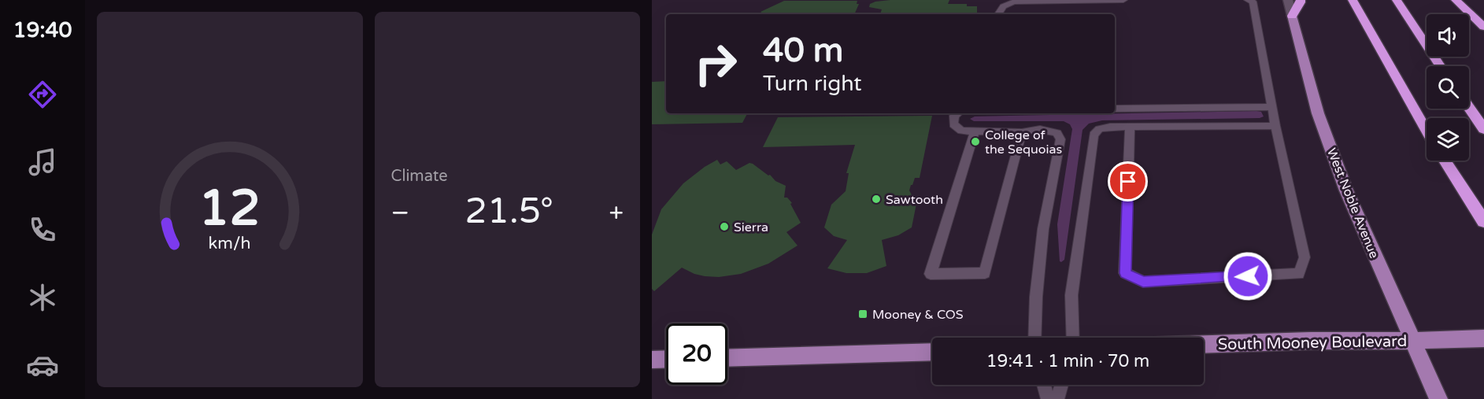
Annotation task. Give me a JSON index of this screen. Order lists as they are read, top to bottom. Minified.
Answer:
{"streets":{"main road":["West Noble Avenue","South Mooney Boulevard"]},"crossings":[["West Noble Avenue","South Mooney Boulevard"]],"places":{"other":["College of the Sequoias","Sawtooth","Sierra"],"transit":["Mooney & COS"]},"page":{"tabs":"19:40","tile":"Climate","turn":["40 m","Turn right"],"heat":["−","21.5°","+"],"limit":"20","trip":"19:41 · 1 min · 70 m","gauge":["12","km/h"]}}
